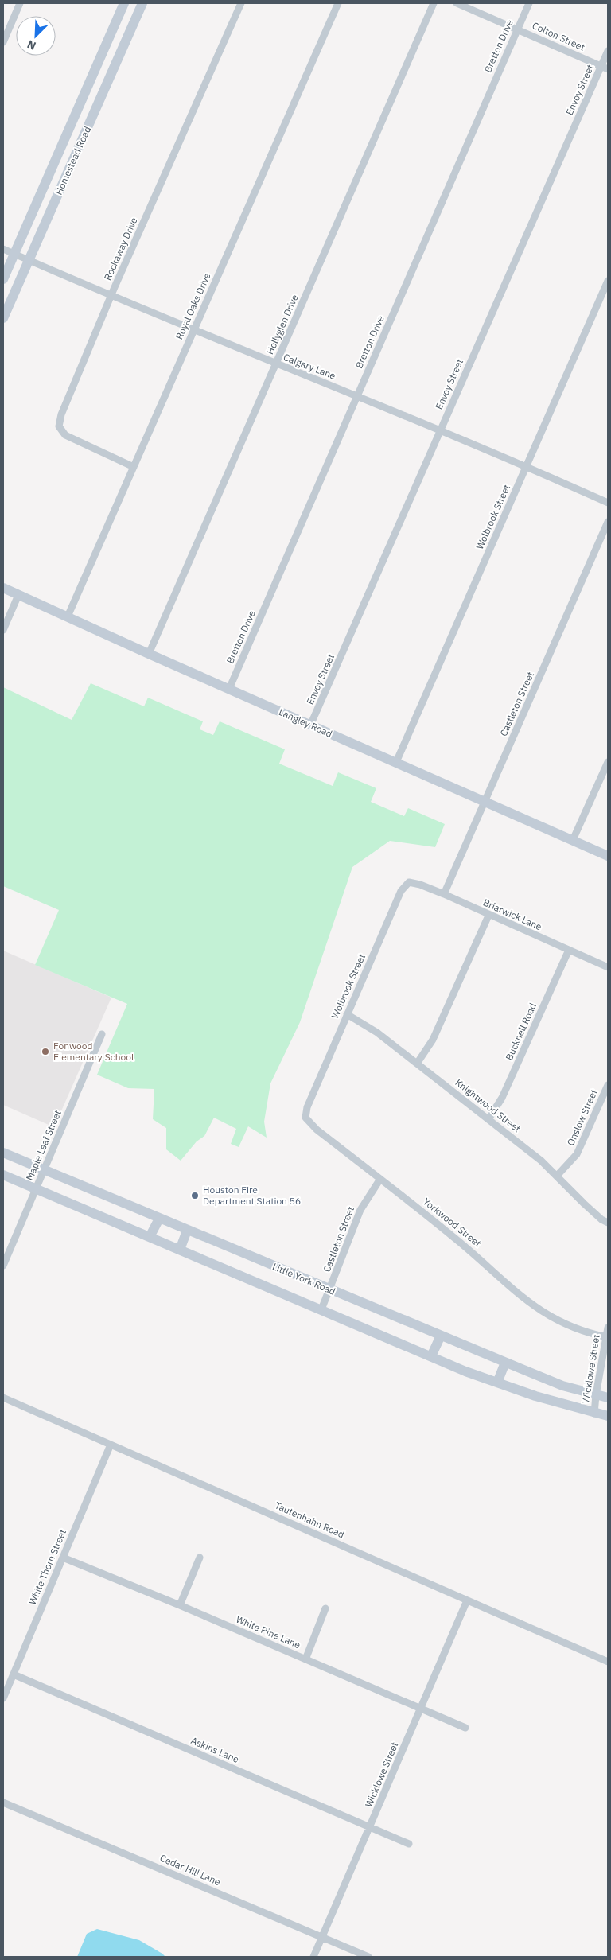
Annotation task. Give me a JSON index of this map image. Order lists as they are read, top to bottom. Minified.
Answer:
{"streets":{"main road":["Homestead Road","Langley Road","Little York Road"],"street":["Colton Street","Bretton Drive","Envoy Street","Rockaway Drive","Royal Oaks Drive","Hollyglen Drive","Calgary Lane","Wolbrook Street","Castleton Street","Briarwick Lane","Bucknell Road","Knightwood Street","Onslow Street","Maple Leaf Street","Yorkwood Street","Wicklowe Street","Tautenhahn Road","White Thorn Street","White Pine Lane","Askins Lane","Cedar Hill Lane"]},"crossings":[["Colton Street","Bretton Drive"],["Colton Street","Envoy Street"],["Bretton Drive","Calgary Lane"],["Bretton Drive","Langley Road"],["Envoy Street","Calgary Lane"],["Envoy Street","Langley Road"],["Homestead Road","Calgary Lane"],["Rockaway Drive","Royal Oaks Drive"],["Rockaway Drive","Calgary Lane"],["Royal Oaks Drive","Calgary Lane"],["Royal Oaks Drive","Langley Road"],["Hollyglen Drive","Calgary Lane"],["Hollyglen Drive","Langley Road"],["Calgary Lane","Wolbrook Street"],["Wolbrook Street","Langley Road"],["Wolbrook Street","Briarwick Lane"],["Wolbrook Street","Knightwood Street"],["Wolbrook Street","Yorkwood Street"],["Castleton Street","Langley Road"],["Castleton Street","Briarwick Lane"],["Castleton Street","Yorkwood Street"],["Castleton Street","Little York Road"],["Briarwick Lane","Bucknell Road"],["Bucknell Road","Knightwood Street"],["Knightwood Street","Onslow Street"],["Maple Leaf Street","Little York Road"],["Yorkwood Street","Wicklowe Street"],["Little York Road","Wicklowe Street"],["Wicklowe Street","Tautenhahn Road"],["Wicklowe Street","White Pine Lane"],["Wicklowe Street","Askins Lane"],["Wicklowe Street","Cedar Hill Lane"],["Tautenhahn Road","White Thorn Street"],["White Thorn Street","White Pine Lane"],["White Thorn Street","Askins Lane"]],"places":["Fonwood Elementary School","Houston Fire Department Station 56"],"north":"bottom left"}
